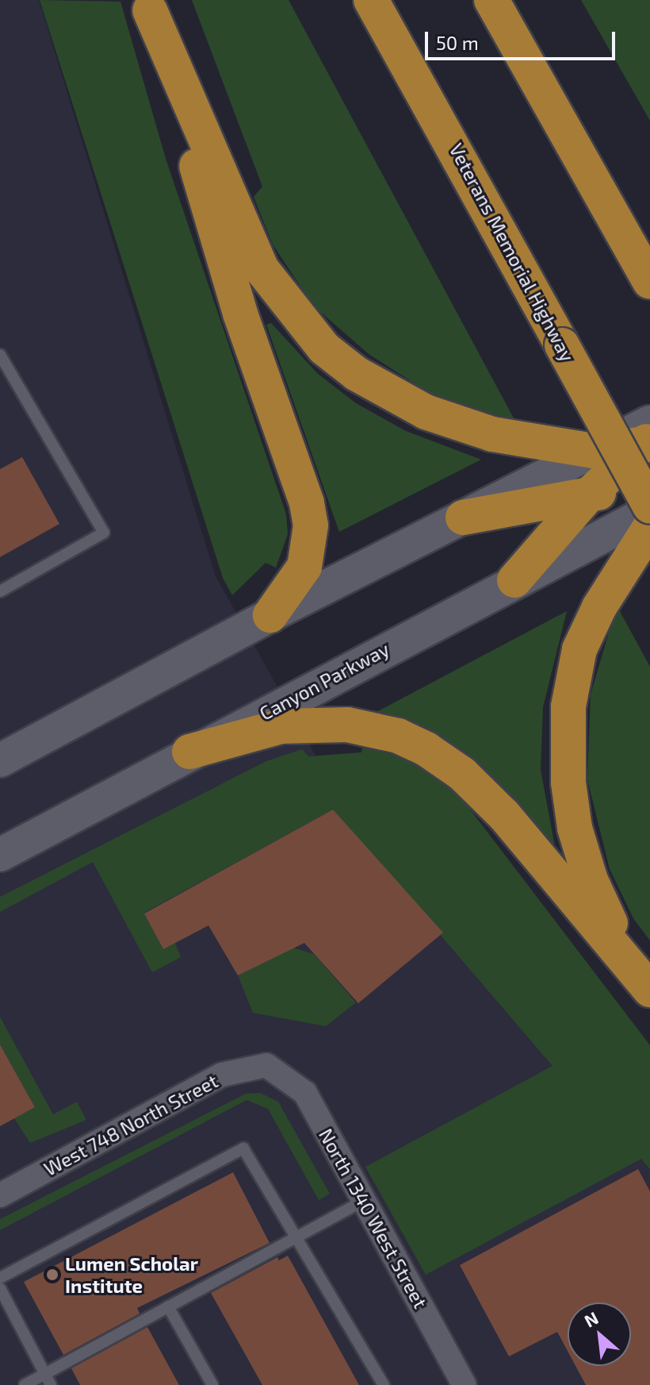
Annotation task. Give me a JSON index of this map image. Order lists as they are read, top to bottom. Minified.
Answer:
{"streets":{"highway":["Veterans Memorial Highway"],"main road":["Canyon Parkway"],"street":["West 748 North Street","North 1340 West Street"]},"crossings":[["Veterans Memorial Highway","Canyon Parkway"],["West 748 North Street","North 1340 West Street"]],"places":["Lumen Scholar Institute"],"scale_bar":"50 m","north":"top left"}
